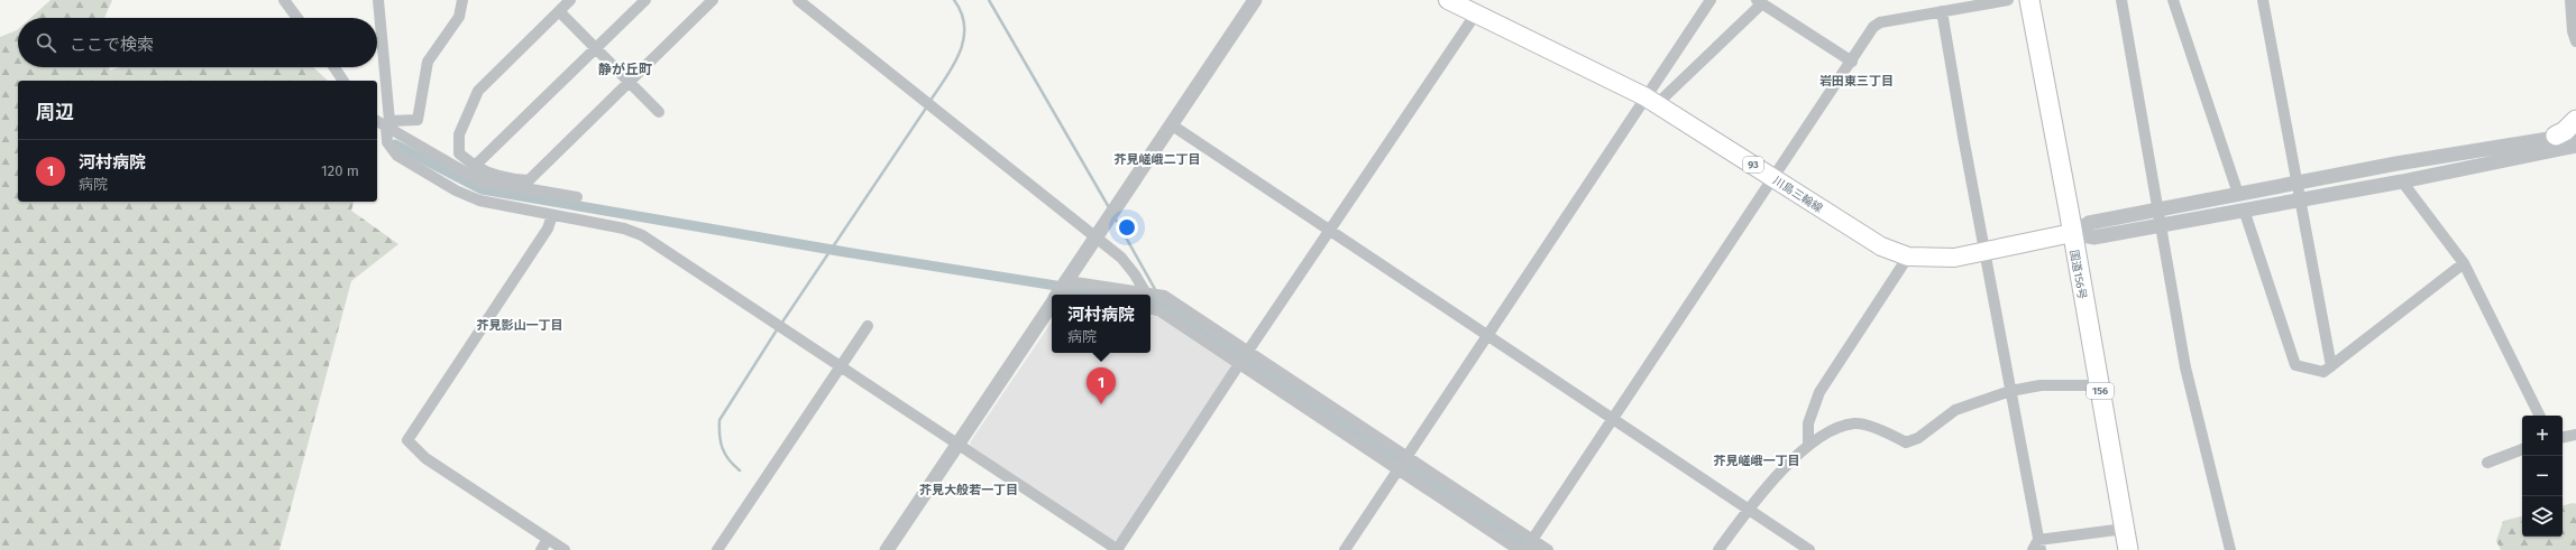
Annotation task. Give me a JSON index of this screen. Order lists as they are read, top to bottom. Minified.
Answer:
{"streets":{"highway":["国道156号","156"],"main road":["93","川島三輪線"]},"crossings":[["川島三輪線","国道156号"]],"districts":["静が丘町","岩田東三丁目","芥見嵯峨二丁目","芥見影山一丁目","芥見嵯峨一丁目","芥見大般若一丁目"],"page":{"search":"ここで検索","heading":"周辺","list":[{"mark":"1","name":"河村病院","note":"病院","value":"120 m"}],"popup":["河村病院","病院"],"pins":"1","map_buttons":["+","−"]}}
